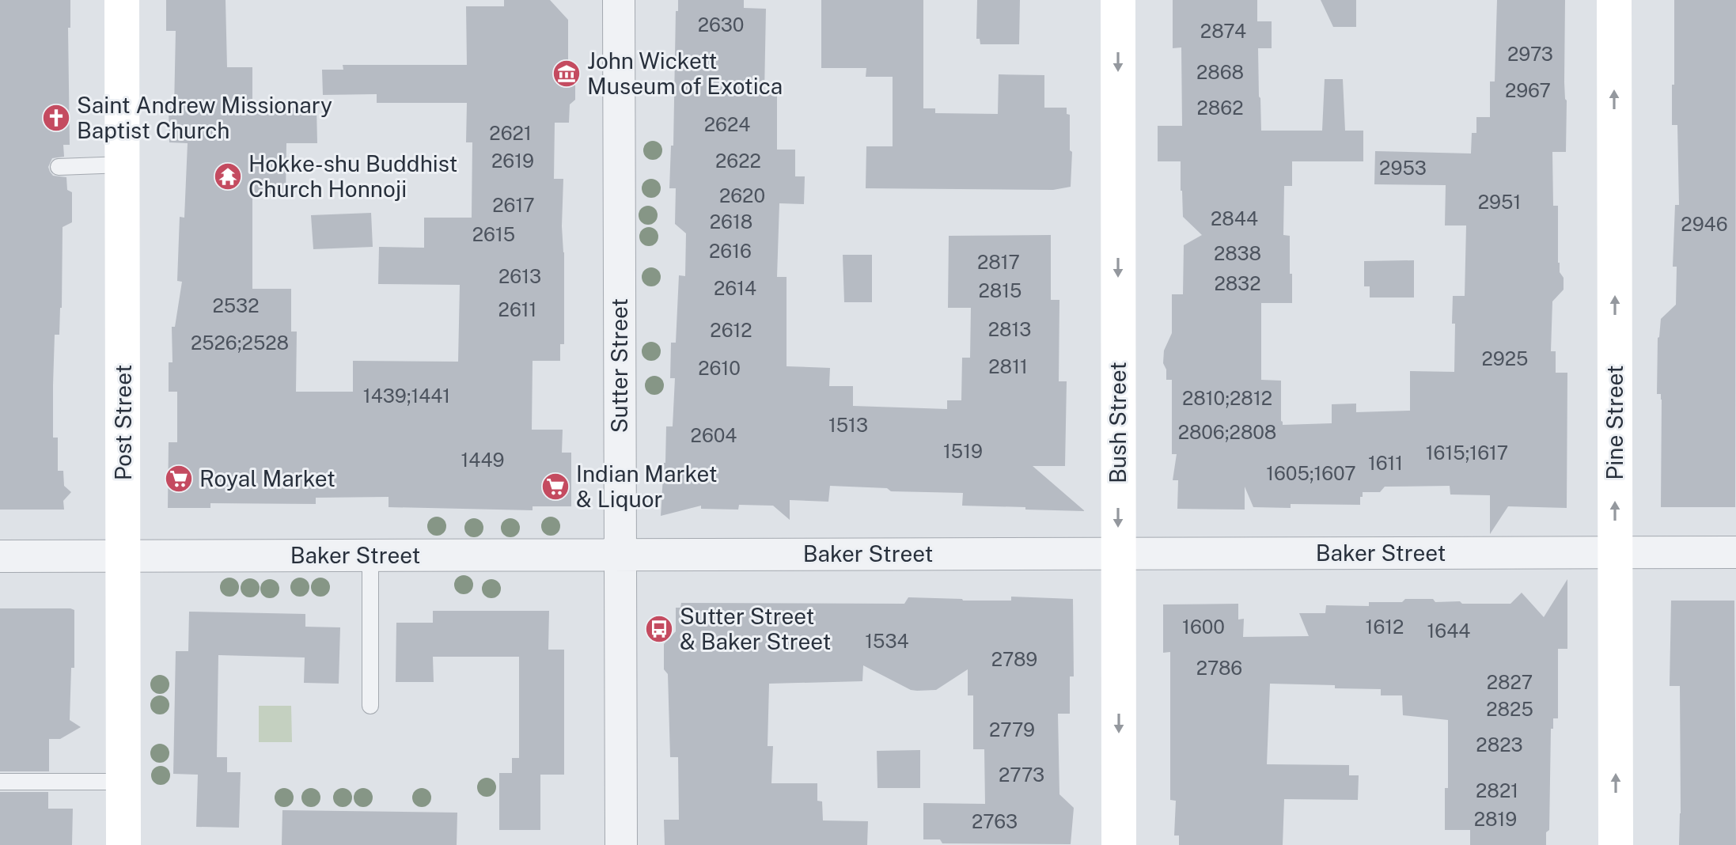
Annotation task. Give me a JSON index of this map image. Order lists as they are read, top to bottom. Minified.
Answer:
{"streets":{"main road":["Post Street","Bush Street","Pine Street"],"street":["Sutter Street","Baker Street"]},"crossings":[["Sutter Street","Baker Street"],["Post Street","Baker Street"],["Bush Street","Baker Street"],["Pine Street","Baker Street"]],"one_way":["Bush Street","Pine Street"],"places":{"museum":["John Wickett Museum of Exotica"],"church":["Saint Andrew Missionary Baptist Church"],"temple":["Hokke-shu Buddhist Church Honnoji"],"supermarket":["Royal Market","Indian Market & Liquor"],"bus stop":["Sutter Street & Baker Street"]},"house_numbers":["2630","2874","2973","2868","2967","2862","2624","2621","2619","2622","2953","2620","2951","2617","2844","2618","2946","2615","2616","2838","2817","2613","2832","2614","2815","2532","2611","2813","2612","2526;2528","2925","2811","2610","1439;1441","2810;2812","1513","2806;2808","2604","1519","1615;1617","1449","1611","1605;1607","1600","1612","1644","1534","2789","2786","2827","2825","2779","2823","2773","2821","2819","2763"]}
